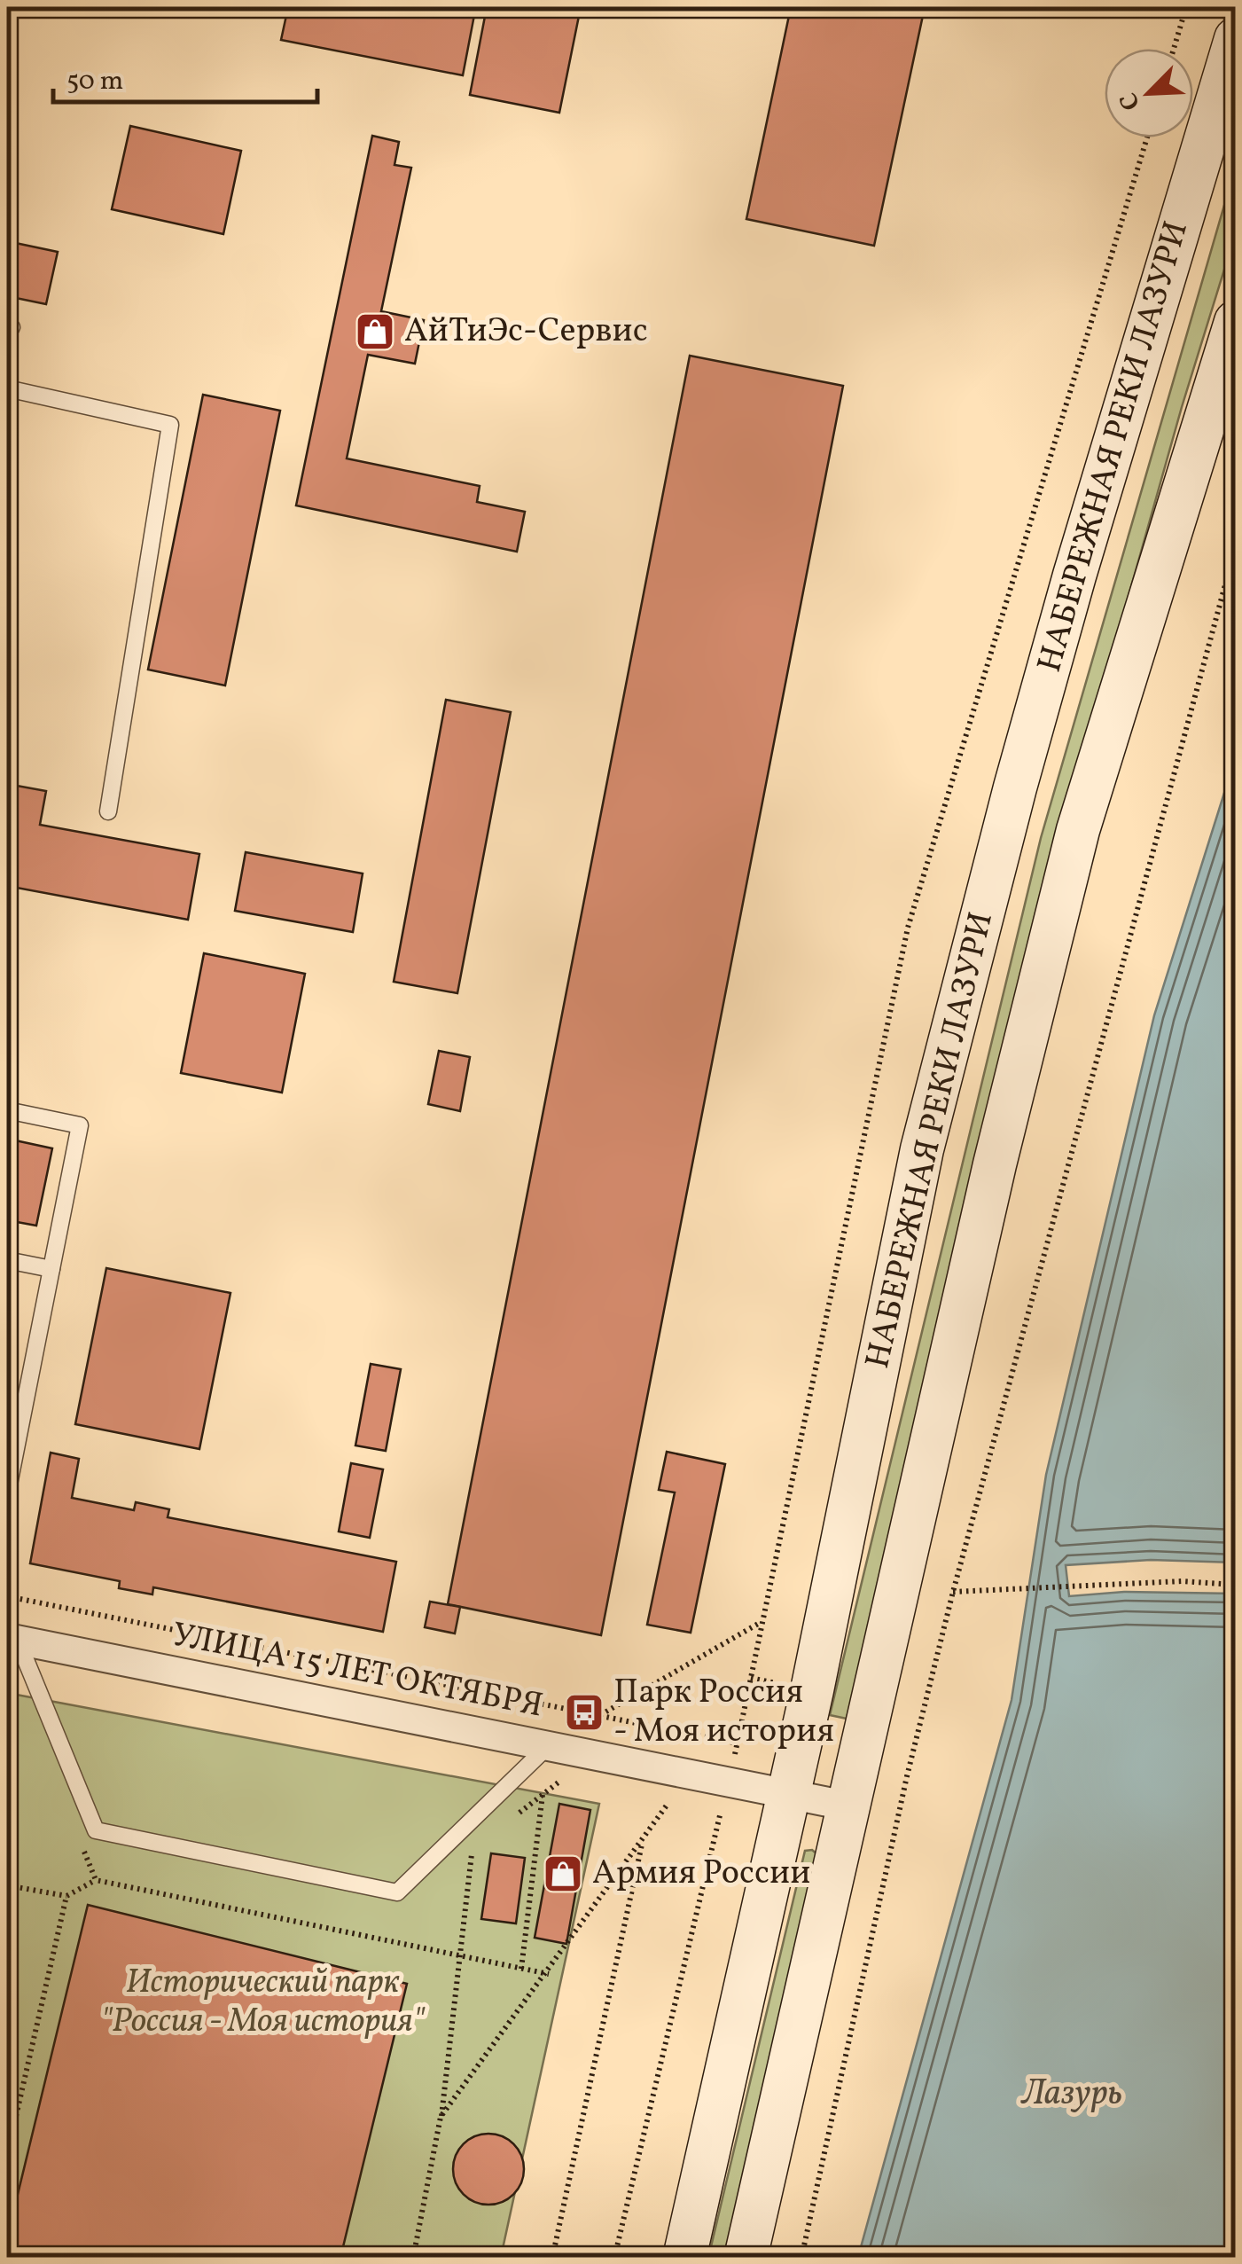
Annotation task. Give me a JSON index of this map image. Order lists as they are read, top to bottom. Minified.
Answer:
{"streets":{"main road":["НАБЕРЕЖНАЯ РЕКИ ЛАЗУРИ"],"street":["УЛИЦА 15 ЛЕТ ОКТЯБРЯ"]},"crossings":[["НАБЕРЕЖНАЯ РЕКИ ЛАЗУРИ","УЛИЦА 15 ЛЕТ ОКТЯБРЯ"]],"water":["Лазурь"],"parks":["Исторический парк \"Россия - Моя история\""],"places":{"shop":["АйТиЭс-Сервис","Армия России"],"bus stop":["Парк Россия - Моя история"]},"scale_bar":"50 m","north":"bottom left"}
